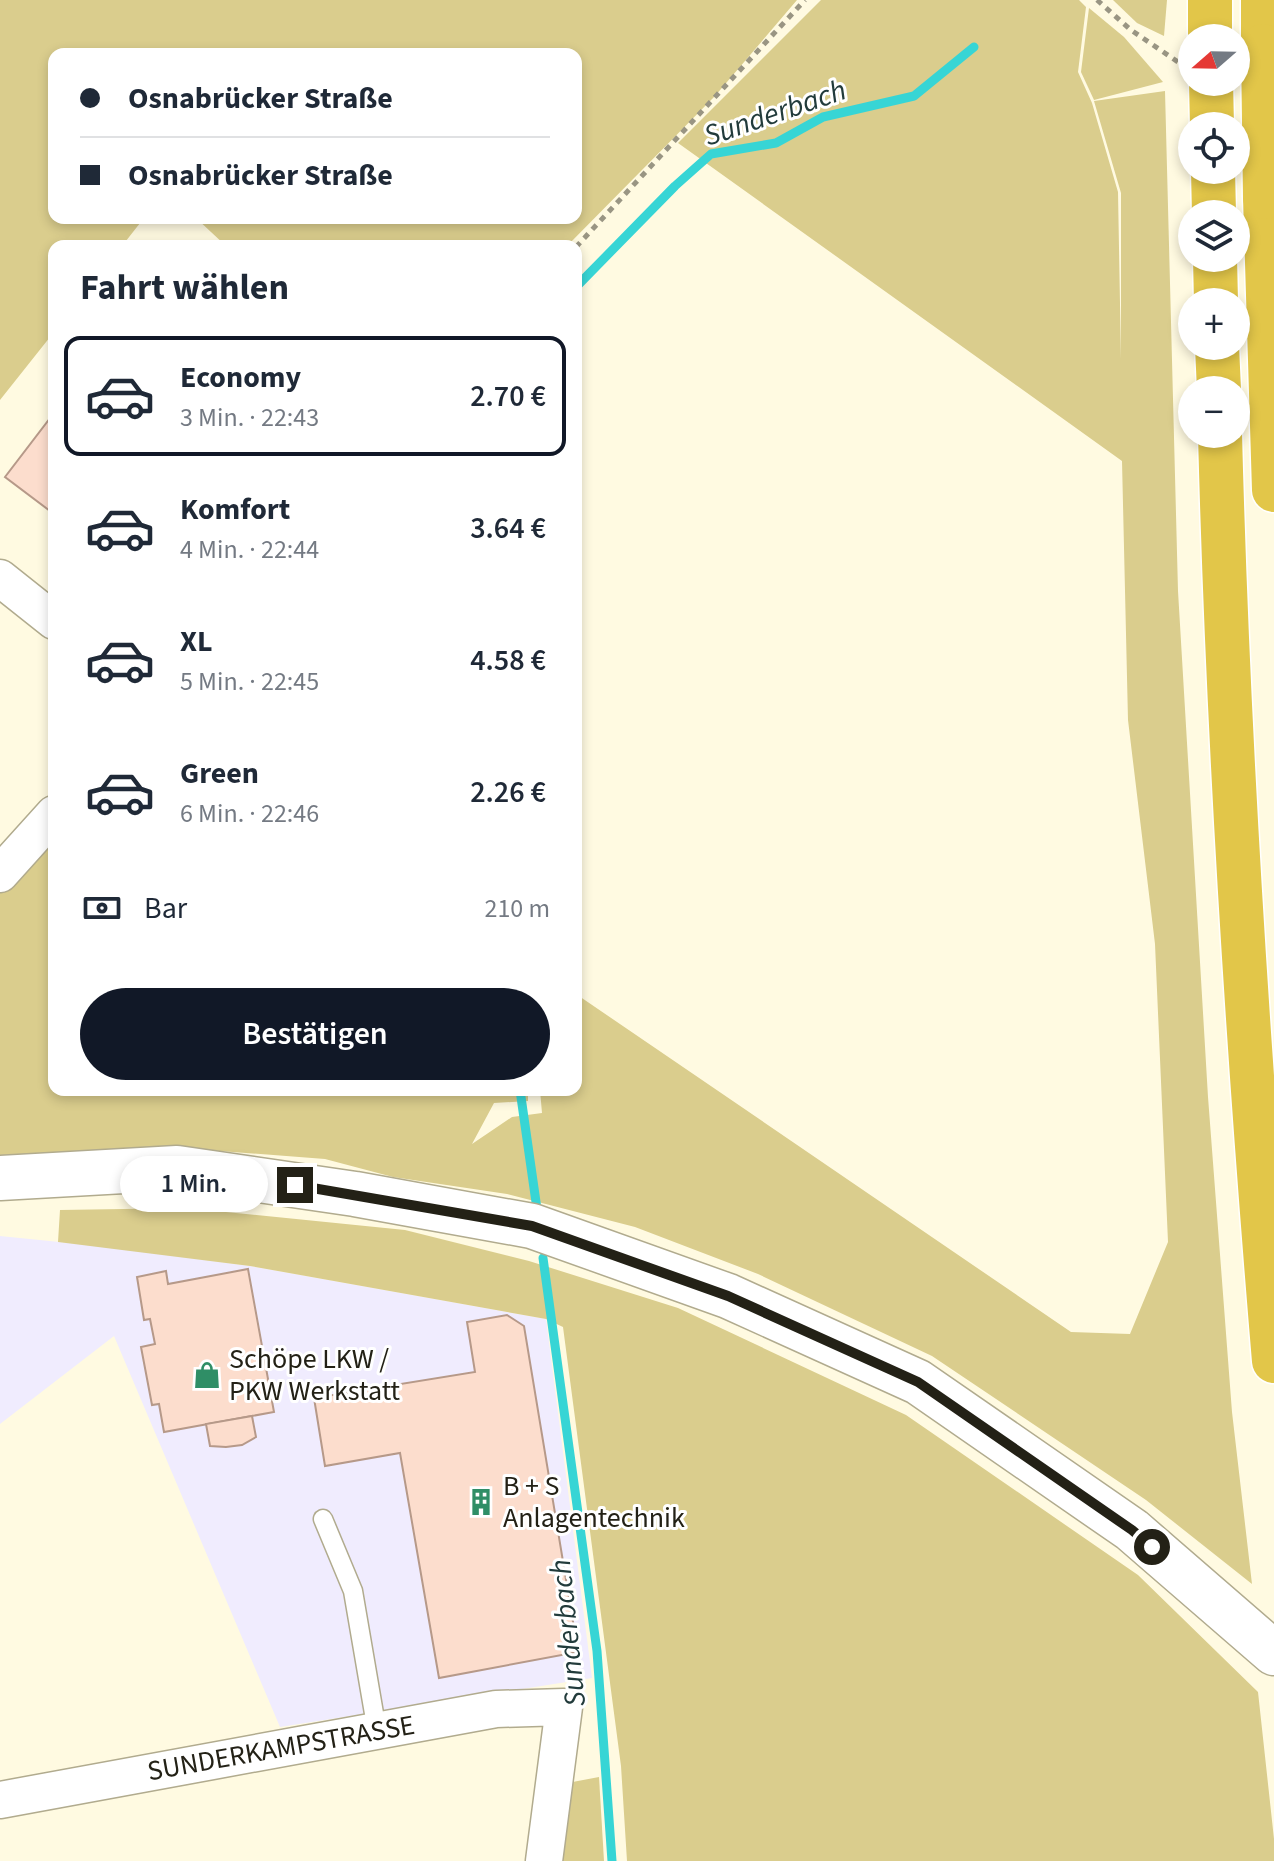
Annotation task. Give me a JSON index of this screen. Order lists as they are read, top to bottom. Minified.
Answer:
{"streets":{"street":["SUNDERKAMPSTRASSE"]},"water":["Sunderbach"],"places":{"shop":["Schöpe LKW / PKW Werkstatt"],"building":["B + S Anlagentechnik"]},"north":"left","page":{"map_buttons":["+","−"],"banner":["Osnabrücker Straße","Osnabrücker Straße"],"heading":"Fahrt wählen","list":[{"name":"Economy","note":"3 Min. · 22:43","value":"2.70 €"},{"name":"Komfort","note":"4 Min. · 22:44","value":"3.64 €"},{"name":"XL","note":"5 Min. · 22:45","value":"4.58 €"},{"name":"Green","note":"6 Min. · 22:46","value":"2.26 €"}],"pay":["Bar","210 m"],"buttons":"Bestätigen","bubble":"1 Min."}}
